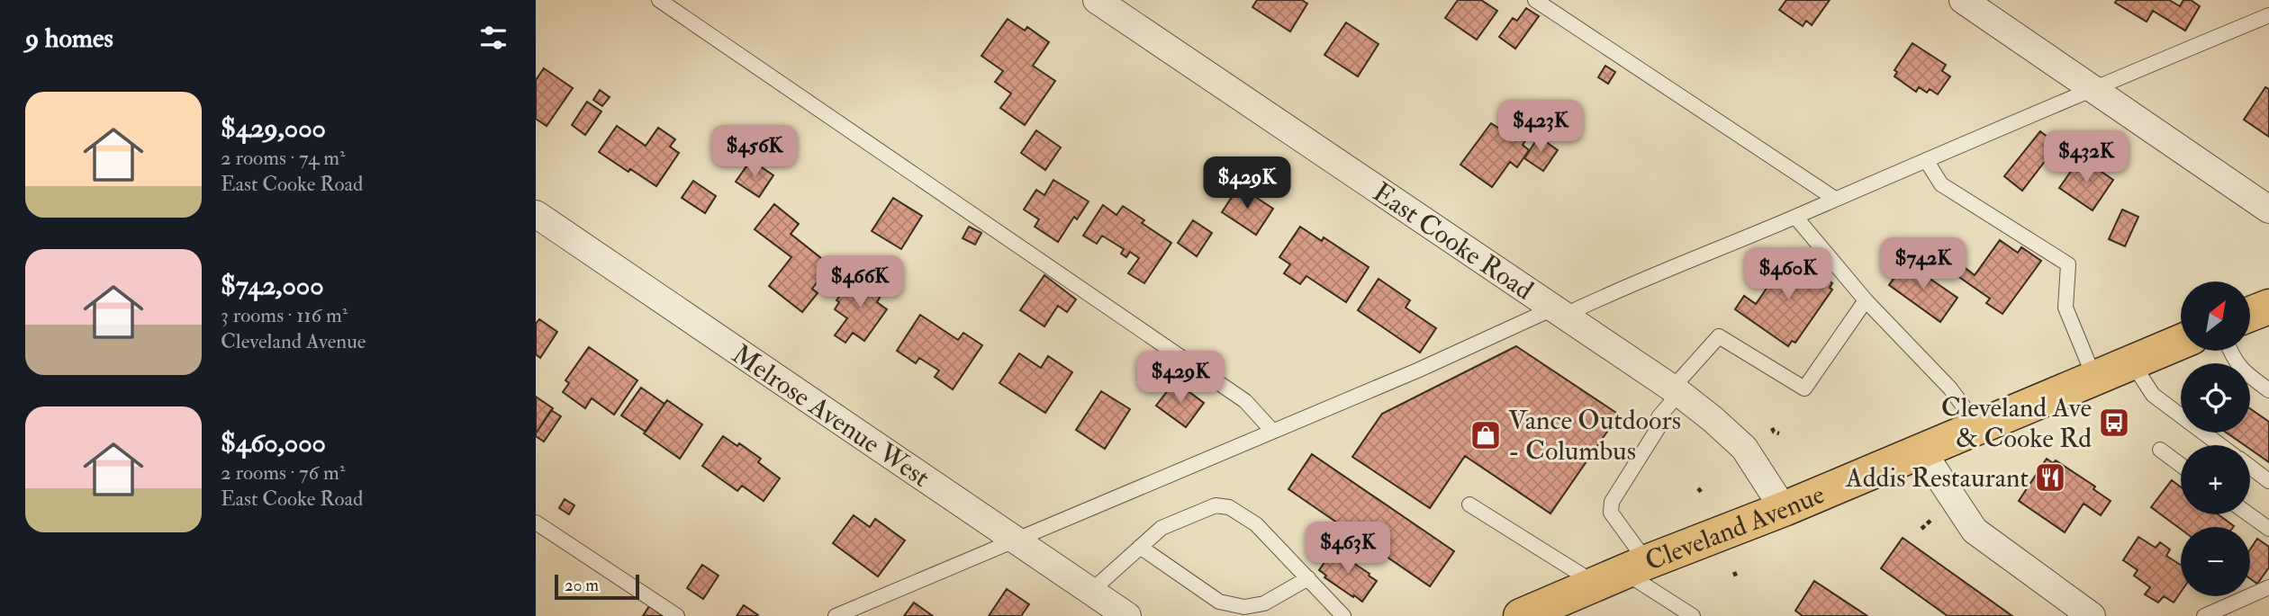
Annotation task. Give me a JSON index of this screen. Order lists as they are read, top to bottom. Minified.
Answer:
{"streets":{"main road":["Cleveland Avenue"],"street":["East Cooke Road","Melrose Avenue West"]},"crossings":[["East Cooke Road","Cleveland Avenue"]],"places":{"bus stop":["Cleveland Ave & Cooke Rd"],"shop":["Vance Outdoors - Columbus"],"restaurant":["Addis Restaurant"]},"scale_bar":"20 m","north":"top right","page":{"heading":"9 homes","list":[{"name":"$429,000","note":"2 rooms · 74 m² · East Cooke Road"},{"name":"$742,000","note":"3 rooms · 116 m² · Cleveland Avenue"},{"name":"$460,000","note":"2 rooms · 76 m² · East Cooke Road"}],"price":["$423K","$456K","$432K","$429K","$742K","$460K","$466K","$429K","$463K"],"map_buttons":["+","−"],"scale":"20 m"}}
